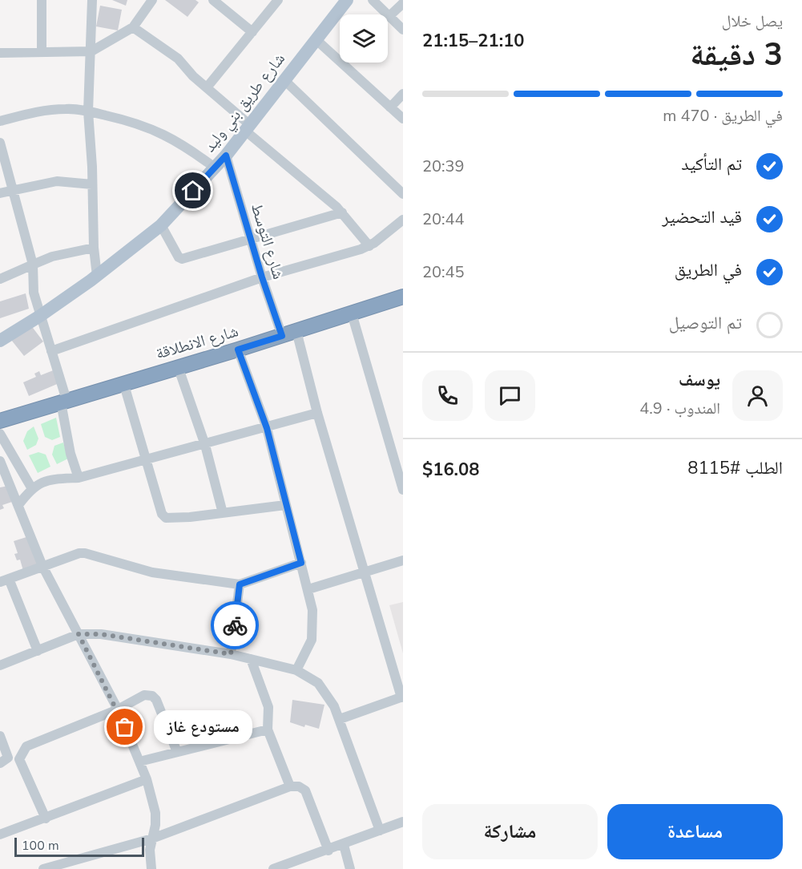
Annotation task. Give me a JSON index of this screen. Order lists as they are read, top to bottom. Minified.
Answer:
{"streets":{"highway":["شارع الانطلاقة"],"main road":["شارع طريق بني وليد"],"street":["شارع التوسط"]},"crossings":[["شارع طريق بني وليد","شارع التوسط"],["شارع التوسط","شارع الانطلاقة"]],"places":["مستودع غاز"],"scale_bar":"100 m","page":{"heading":["3 دقيقة","يصل خلال","21:10–21:15"],"panel":["يوسف","المندوب · 4.9","الطلب #8115","$16.08"],"bar":"في الطريق · 470 m","list":[["تم التأكيد","20:39"],["قيد التحضير","20:44"],["في الطريق","20:45"],"تم التوصيل"],"bubble":"مستودع غاز","buttons":["مساعدة","مشاركة"],"scale":"100 m"}}
